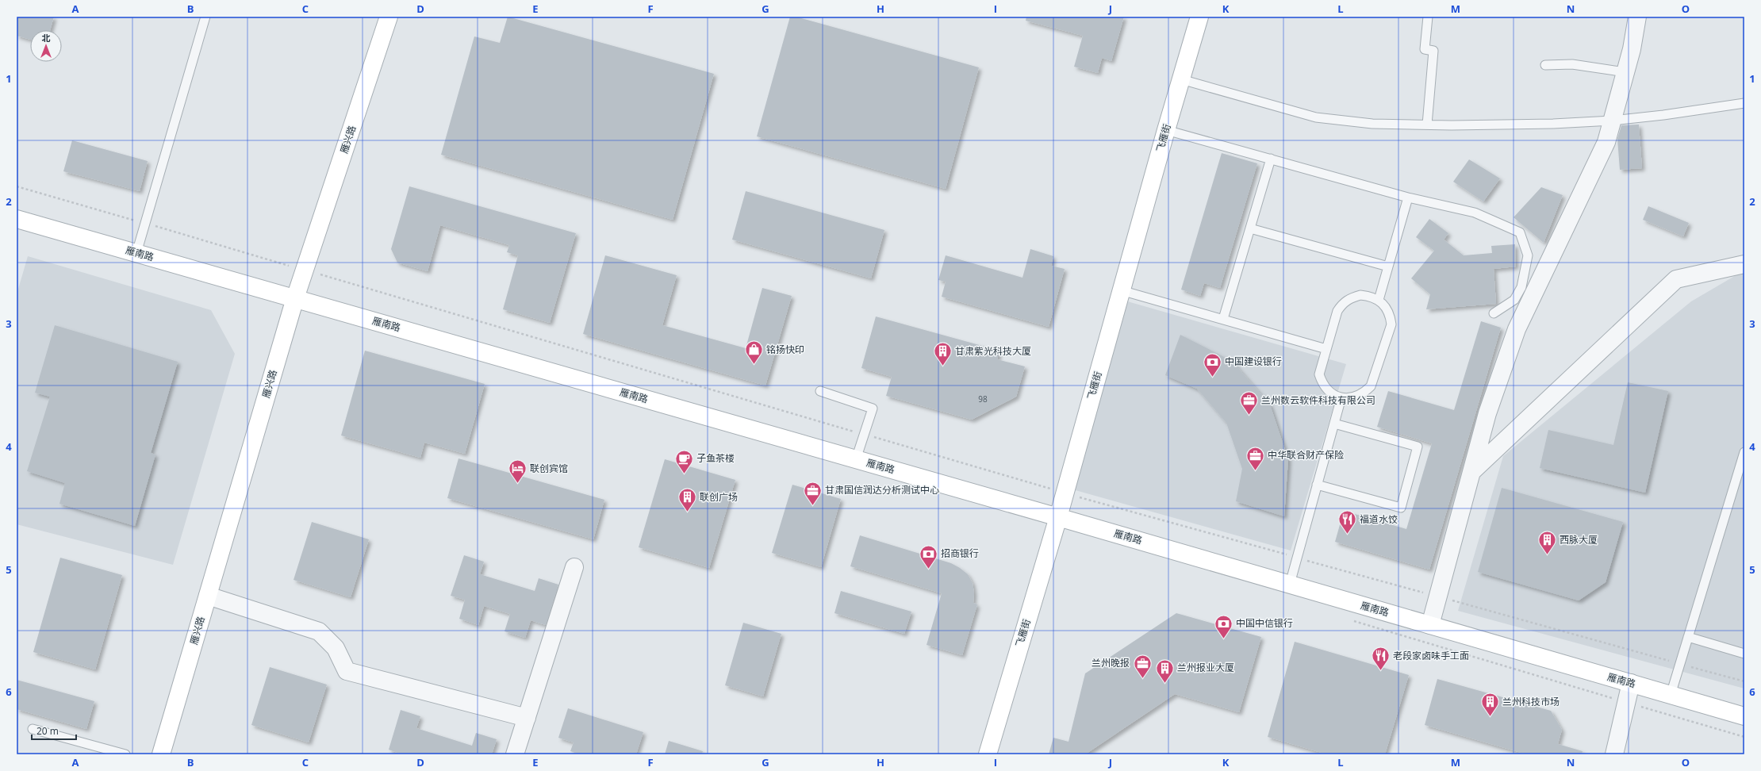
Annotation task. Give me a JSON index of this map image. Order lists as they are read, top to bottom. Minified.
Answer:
{"streets":{"main road":["飞雁街","雁兴路","雁南路"]},"crossings":[["飞雁街","雁南路"],["雁兴路","雁南路"]],"places":{"shop":["铭扬快印"],"building":["甘肃紫光科技大厦","联创广场","西脉大厦","兰州报业大厦","兰州科技市场"],"bank":["中国建设银行","招商银行","中国中信银行"],"office":["兰州数云软件科技有限公司","中华联合财产保险","甘肃国信润达分析测试中心","兰州晚报"],"cafe":["子鱼茶楼"],"hotel":["联创宾馆"],"restaurant":["福道水饺","老段家卤味手工面"]},"house_numbers":["98"],"scale_bar":"20 m","north":"top","grid":{"columns":["A","B","C","D","E","F","G","H","I","J","K","L","M","N","O"],"rows":["1","2","3","4","5","6"]}}
